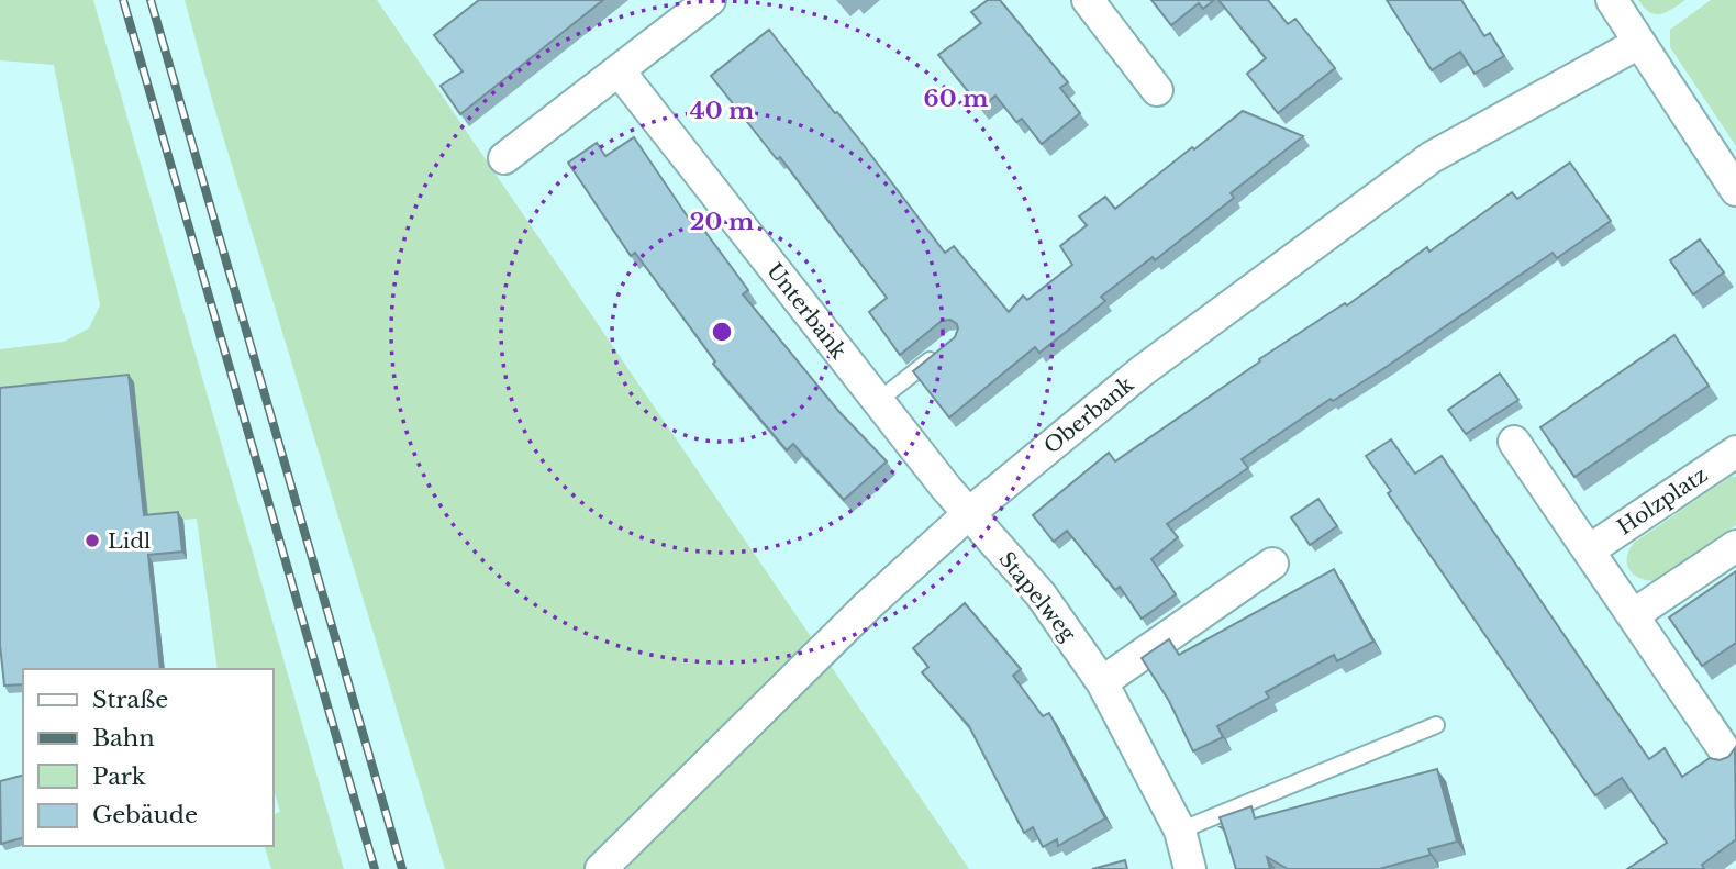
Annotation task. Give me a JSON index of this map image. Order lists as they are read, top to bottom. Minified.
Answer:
{"streets":{"street":["Unterbank","Oberbank","Holzplatz","Stapelweg"]},"crossings":[["Unterbank","Oberbank"],["Unterbank","Stapelweg"],["Oberbank","Stapelweg"]],"places":["Lidl"],"legend":["Straße","Bahn","Park","Gebäude"],"rings":["60 m","40 m","20 m"]}
